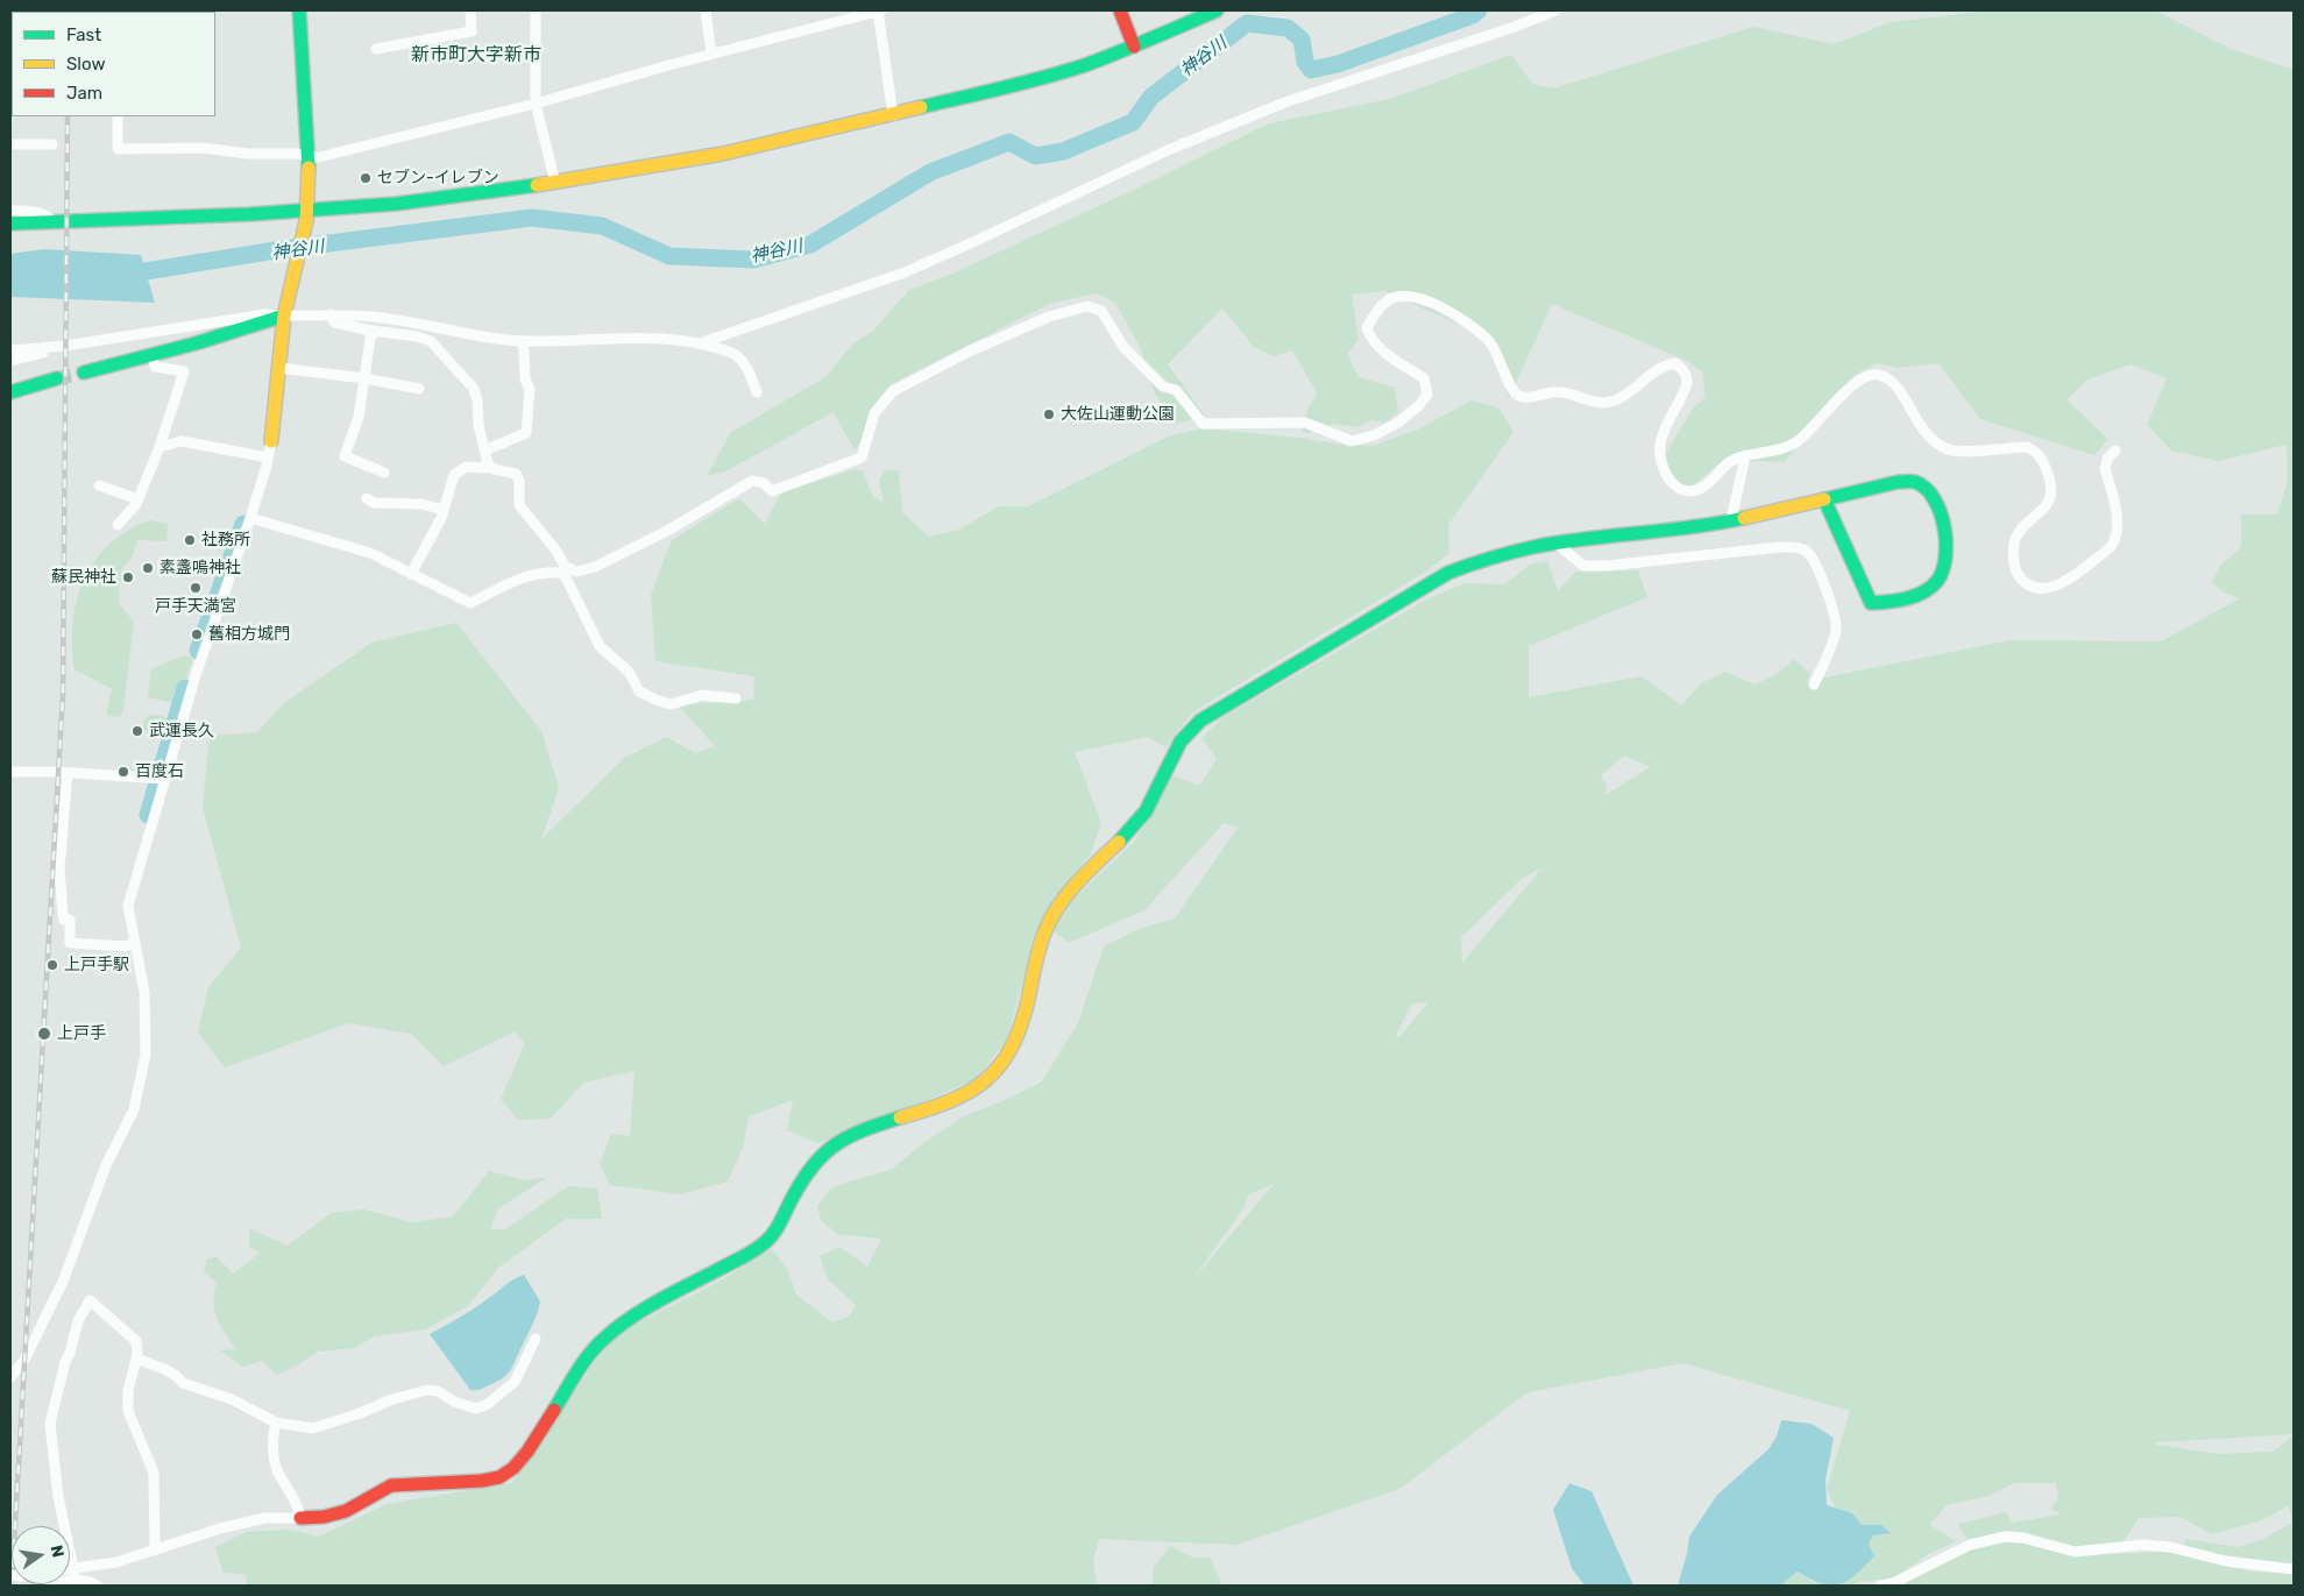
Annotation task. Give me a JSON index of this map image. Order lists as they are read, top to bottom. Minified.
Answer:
{"districts":["新市町大字新市"],"water":["神谷川"],"places":["セブン-イレブン","大佐山運動公園","社務所","素盞嗚神社","蘇民神社","戸手天満宮","舊相方城門","武運長久","百度石","上戸手駅","上戸手"],"legend":["Fast","Slow","Jam"],"north":"right"}
